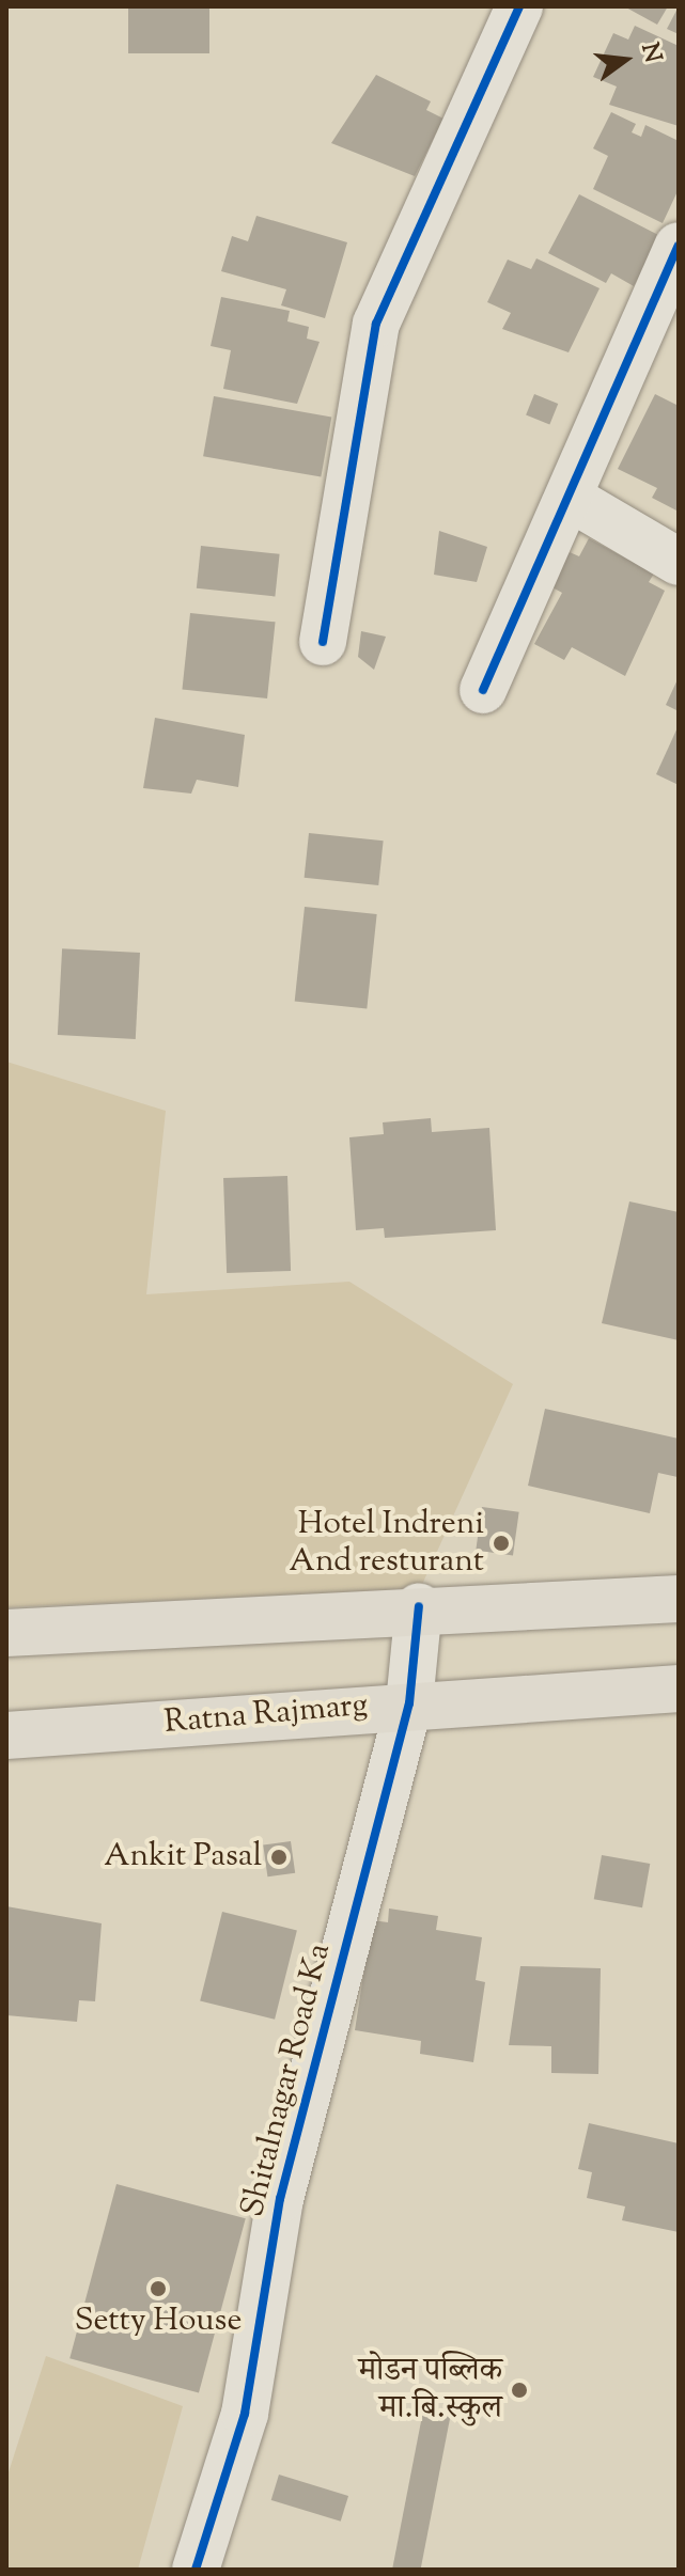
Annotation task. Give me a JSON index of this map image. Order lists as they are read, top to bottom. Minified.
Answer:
{"streets":{"highway":["Ratna Rajmarg"],"street":["Shitalnagar Road Ka"]},"crossings":[["Ratna Rajmarg","Shitalnagar Road Ka"]],"places":["Hotel Indreni And resturant","Ankit Pasal","Setty House","माेडन पब्लिक मा.बि.स्कुल"],"north":"right"}
